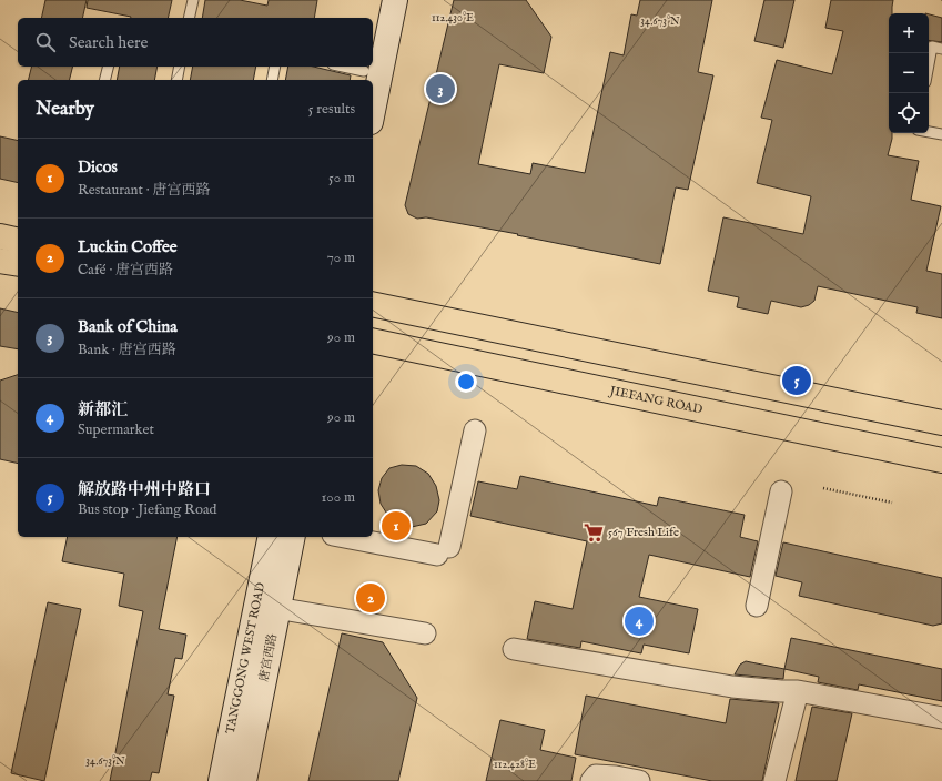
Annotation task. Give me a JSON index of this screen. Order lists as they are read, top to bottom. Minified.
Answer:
{"streets":{"main road":["JIEFANG ROAD","TANGGONG WEST ROAD","唐宫西路"]},"crossings":[["TANGGONG WEST ROAD","唐宫西路"]],"places":{"supermarket":["567 Fresh Life"]},"page":{"map_buttons":["+","−"],"search":"Search here","pins":["3","5","1","2","4"],"heading":["Nearby","5 results"],"list":[{"mark":"1","name":"Dicos","note":"Restaurant · 唐宫西路","value":"50 m"},{"mark":"2","name":"Luckin Coffee","note":"Café · 唐宫西路","value":"70 m"},{"mark":"3","name":"Bank of China","note":"Bank · 唐宫西路","value":"90 m"},{"mark":"4","name":"新都汇","note":"Supermarket","value":"90 m"},{"mark":"5","name":"解放路中州中路口","note":"Bus stop · Jiefang Road","value":"100 m"}]},"coordinates":["112.430°E","34.673°N","112.428°E"]}
